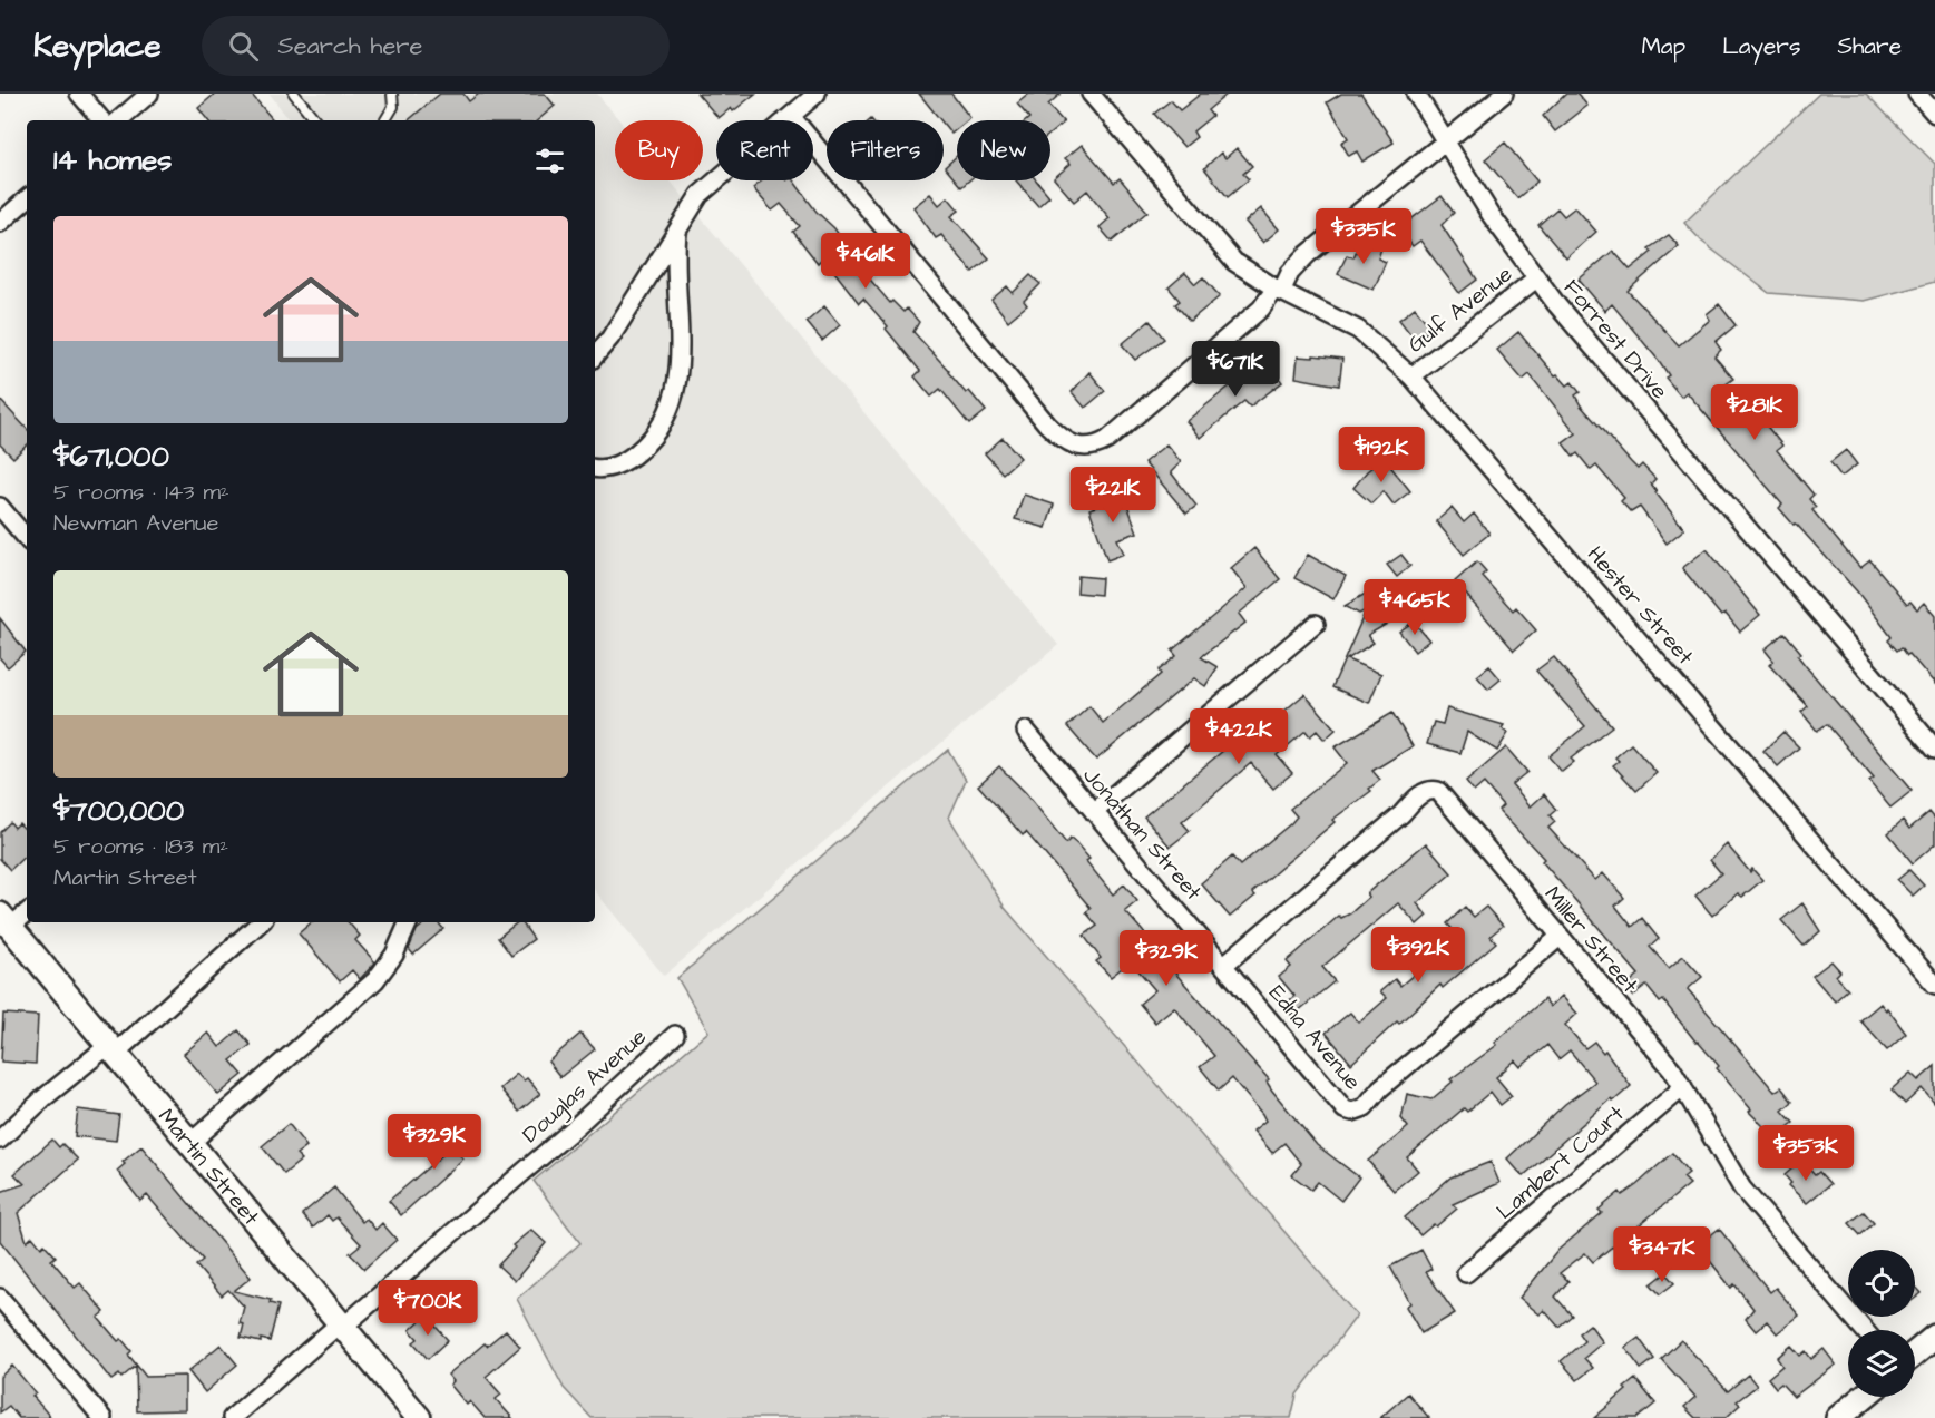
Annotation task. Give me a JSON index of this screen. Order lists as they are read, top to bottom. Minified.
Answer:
{"streets":{"street":["Gulf Avenue","Forrest Drive","Hester Street","Jonathan Street","Miller Street","Edna Avenue","Douglas Avenue","Lambert Court","Martin Street"]},"crossings":[["Gulf Avenue","Forrest Drive"],["Gulf Avenue","Hester Street"],["Jonathan Street","Miller Street"],["Jonathan Street","Edna Avenue"],["Miller Street","Edna Avenue"],["Miller Street","Lambert Court"],["Douglas Avenue","Martin Street"]],"page":{"header":"Keyplace","search":"Search here","nav":["Map","Layers","Share"],"chip":["Buy","Rent","Filters","New"],"heading":"14 homes","list":[{"name":"$671,000","note":"5 rooms · 143 m² · Newman Avenue"},{"name":"$700,000","note":"5 rooms · 183 m² · Martin Street"}],"price":["$335K","$461K","$671K","$281K","$192K","$221K","$465K","$422K","$392K","$329K","$329K","$353K","$347K","$700K"]}}
